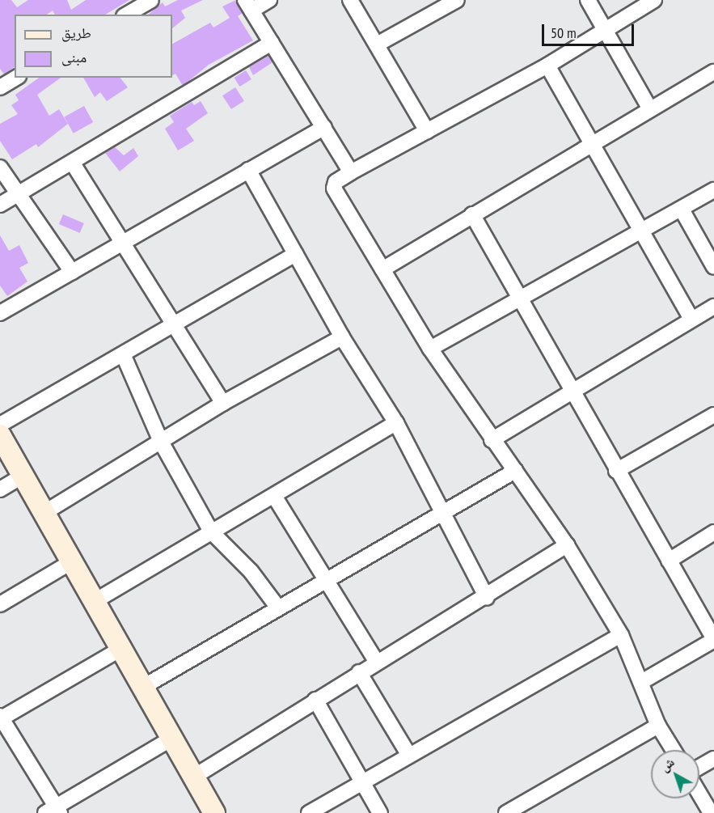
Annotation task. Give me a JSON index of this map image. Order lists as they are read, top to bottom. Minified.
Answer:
{"legend":["طريق","مبنى"],"scale_bar":"50 m","north":"top left"}
